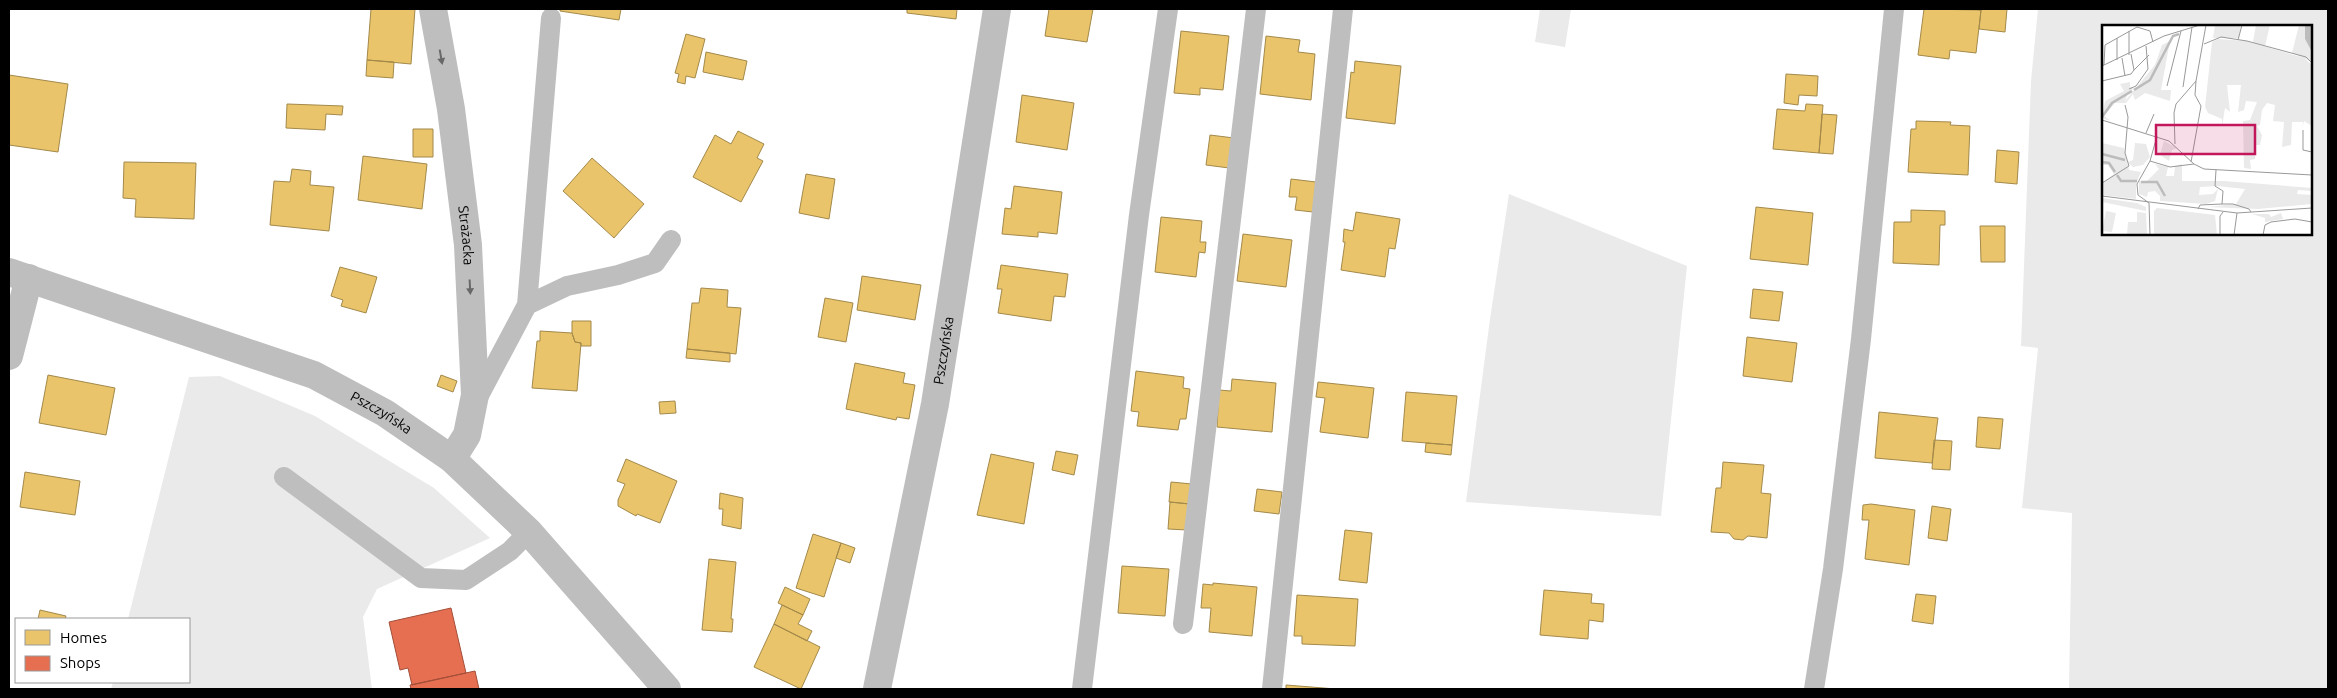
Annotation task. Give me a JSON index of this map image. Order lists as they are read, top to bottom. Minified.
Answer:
{"streets":{"street":["Strażacka","Pszczyńska"]},"crossings":[["Strażacka","Pszczyńska"]],"one_way":["Strażacka"],"legend":["Homes","Shops"]}
